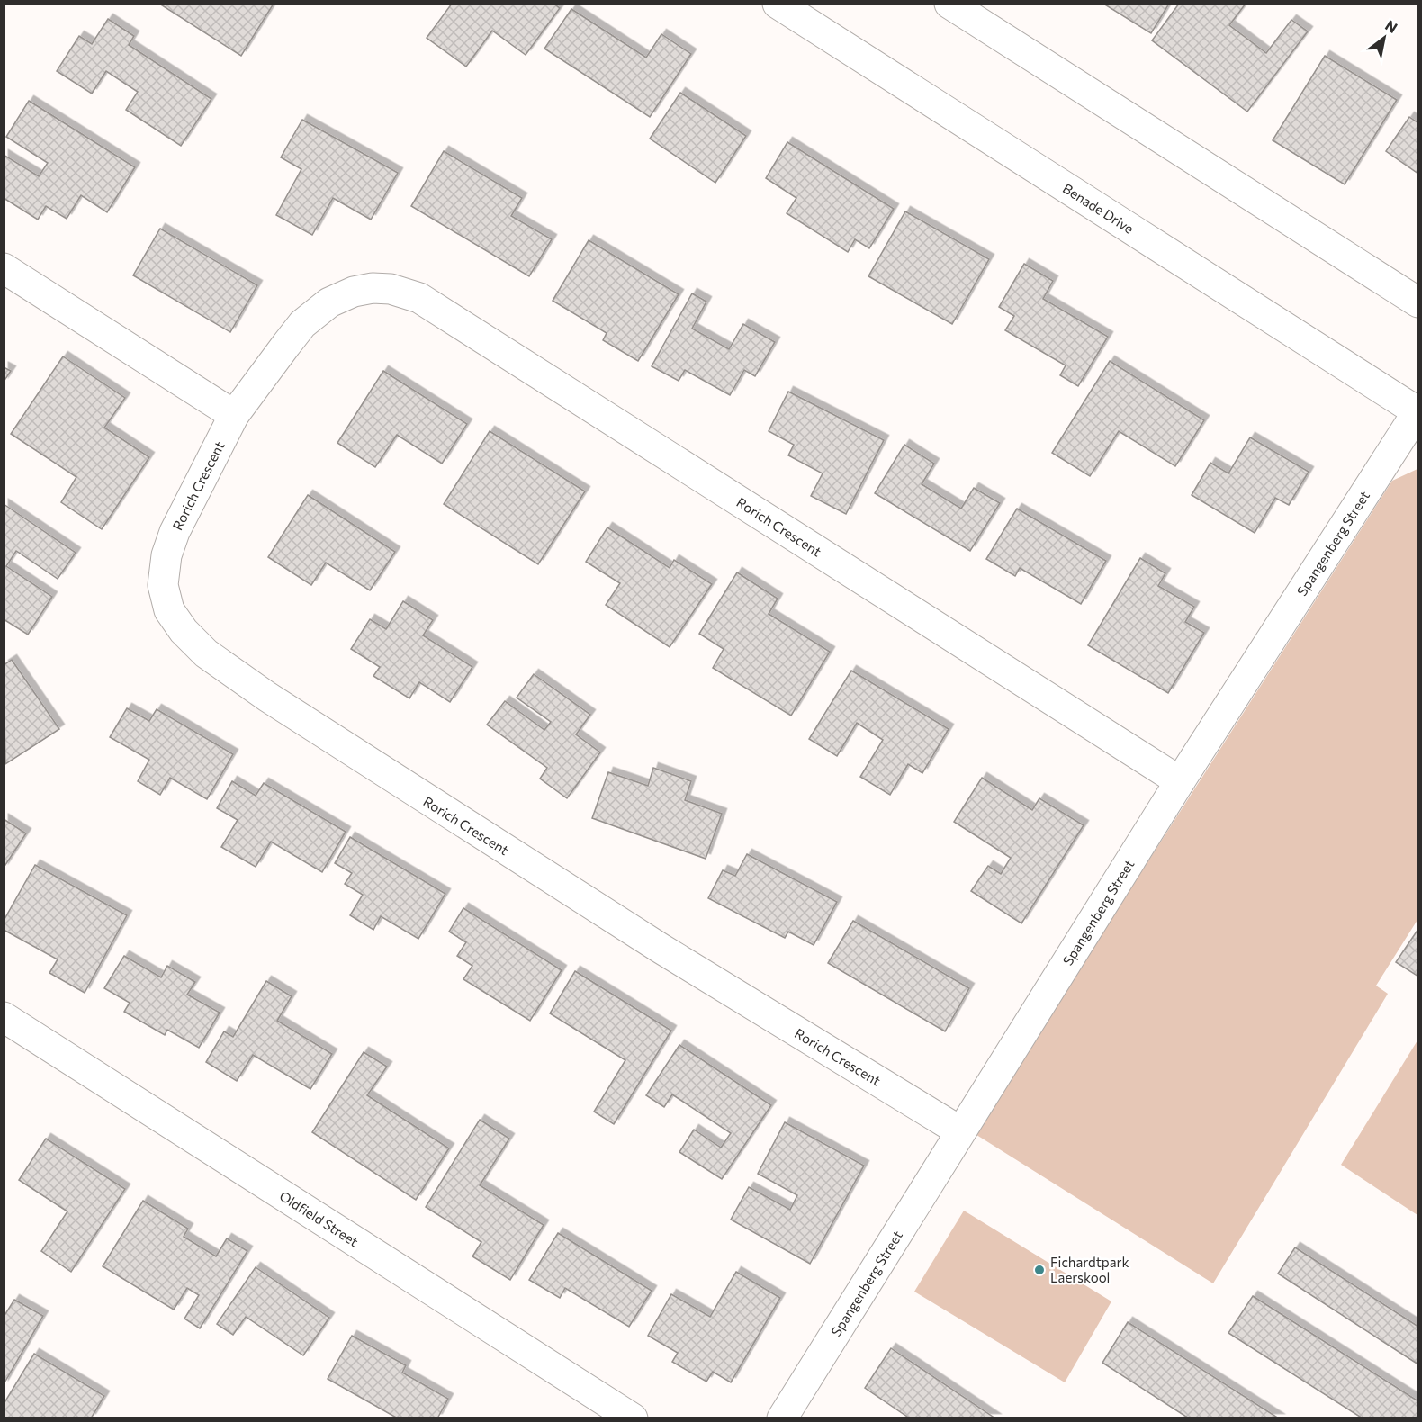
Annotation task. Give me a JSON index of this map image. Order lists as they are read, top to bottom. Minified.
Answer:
{"streets":{"street":["Benade Drive","Rorich Crescent","Spangenberg Street","Oldfield Street"]},"crossings":[["Benade Drive","Spangenberg Street"],["Rorich Crescent","Spangenberg Street"]],"places":["Fichardtpark Laerskool"],"north":"top right"}
